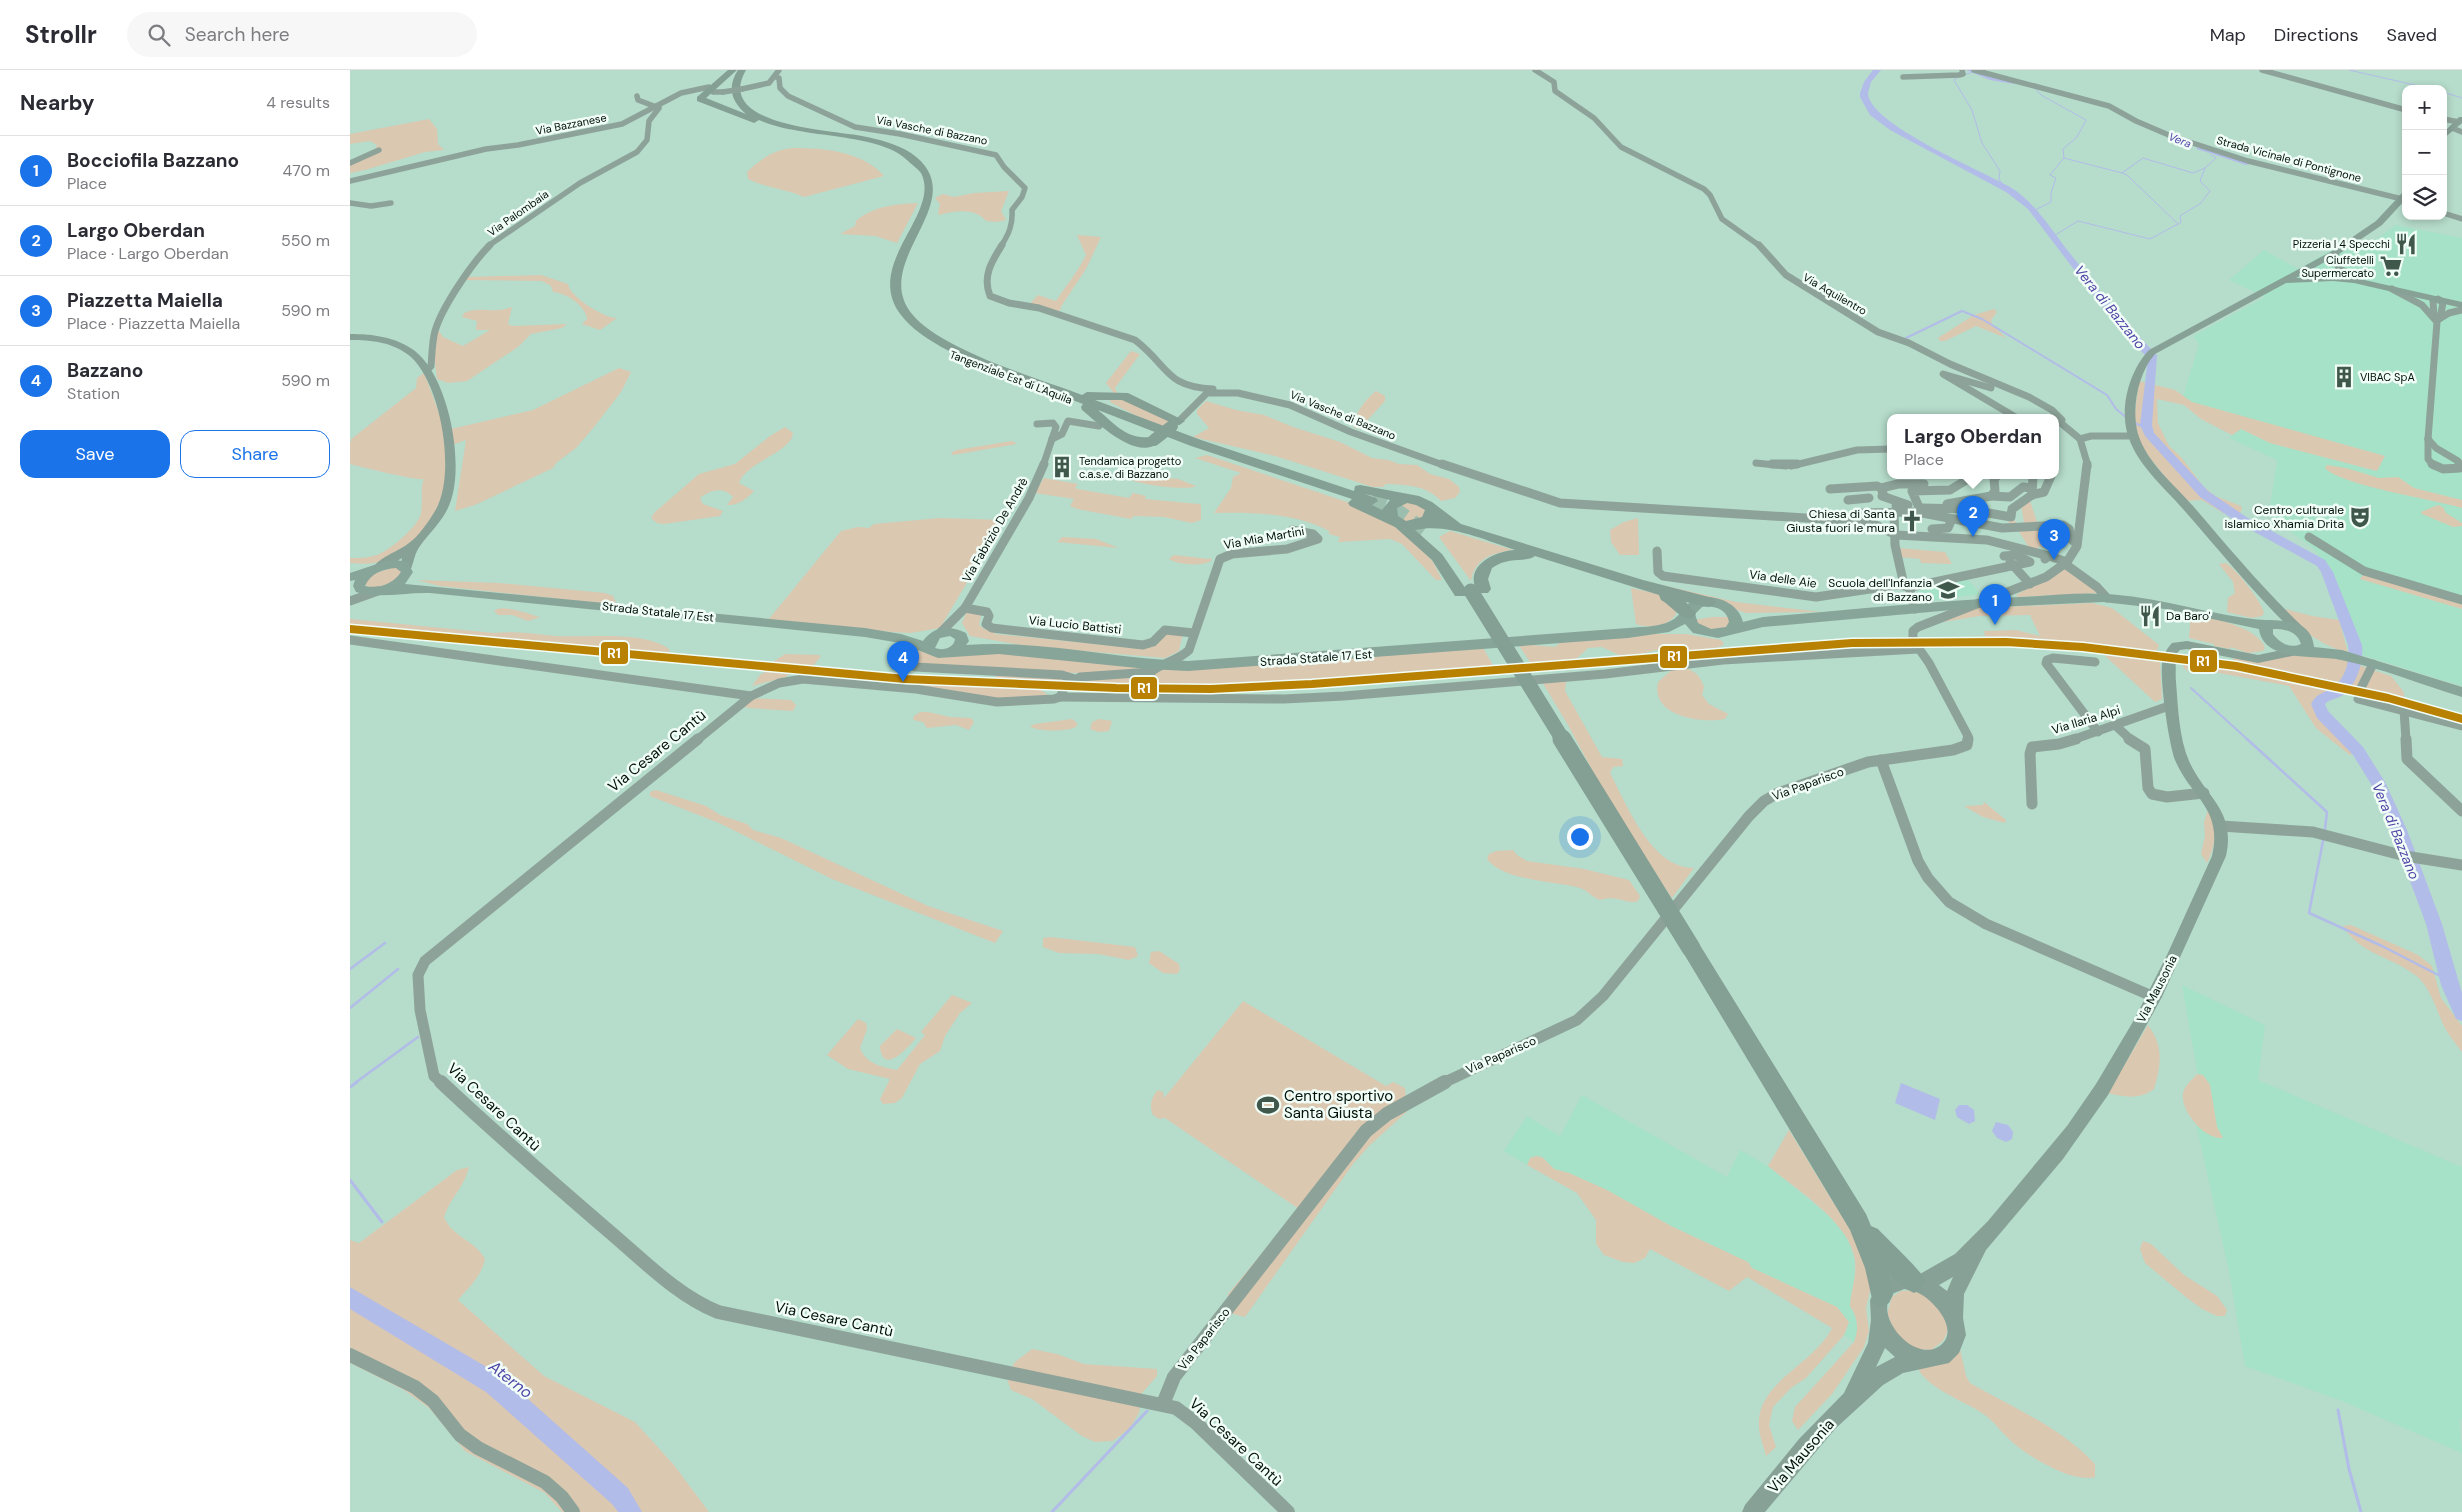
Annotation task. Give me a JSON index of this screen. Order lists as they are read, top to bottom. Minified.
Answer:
{"streets":{"highway":["Tangenziale Est di L'Aquila"],"main road":["Strada Statale 17 Est","Via Mausonia"],"street":["Via Bazzanese","Via Vasche di Bazzano","Strada Vicinale di Pontignone","Via Palombaia","Via Aquilentro","Via Fabrizio De Andrè","Via Mia Martini","Via delle Aie","Via Lucio Battisti","Via Ilaria Alpi","Via Cesare Cantù","Via Paparisco"]},"crossings":[["Via Bazzanese","Via Vasche di Bazzano"],["Via Bazzanese","Via Palombaia"],["Via Fabrizio De Andrè","Strada Statale 17 Est"],["Via Fabrizio De Andrè","Via Lucio Battisti"],["Via Mia Martini","Via Lucio Battisti"],["Strada Statale 17 Est","Via Cesare Cantù"],["Via Cesare Cantù","Via Paparisco"]],"water":["Vera","Vera di Bazzano","Aterno"],"places":{"restaurant":["Pizzeria I 4 Specchi","Da Baro'"],"supermarket":["Ciuffetelli Supermercato"],"building":["VIBAC SpA","Tendamica progetto c.a.s.e. di Bazzano"],"theatre":["Centro culturale islamico Xhamia Drita"],"church":["Chiesa di Santa Giusta fuori le mura"],"school or university":["Scuola dell'Infanzia di Bazzano"],"sports":["Centro sportivo Santa Giusta"]},"lines":["transit line R1"],"page":{"header":"Strollr","search":"Search here","nav":["Map","Directions","Saved"],"heading":["Nearby","4 results"],"map_buttons":["+","−"],"list":[{"mark":"1","name":"Bocciofila Bazzano","note":"Place","value":"470 m"},{"mark":"2","name":"Largo Oberdan","note":"Place · Largo Oberdan","value":"550 m"},{"mark":"3","name":"Piazzetta Maiella","note":"Place · Piazzetta Maiella","value":"590 m"},{"mark":"4","name":"Bazzano","note":"Station","value":"590 m"}],"popup":["Largo Oberdan","Place"],"buttons":["Save","Share"],"pins":["2","3","1","4"]}}
